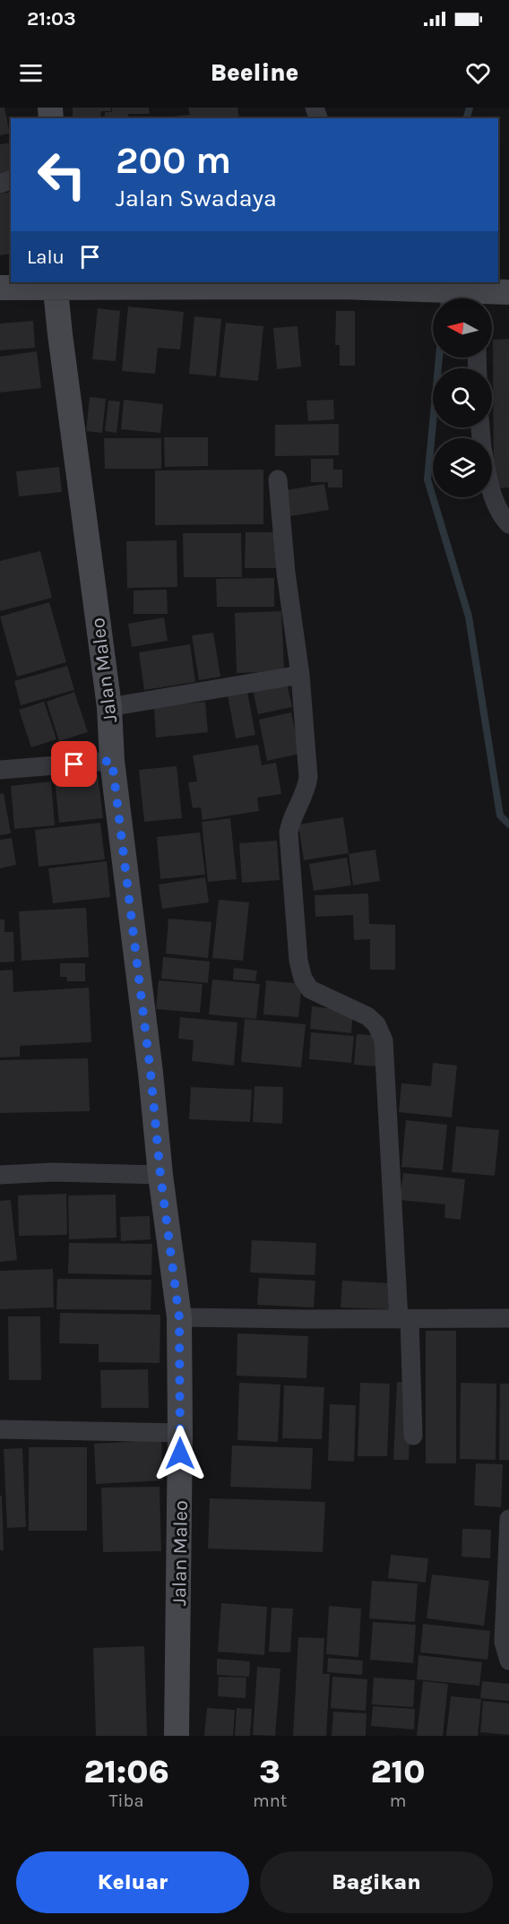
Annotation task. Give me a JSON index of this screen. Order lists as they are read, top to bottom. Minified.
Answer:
{"streets":{"street":["Jalan Maleo"]},"north":"left","page":{"status":"21:03","header":"Beeline","turn":["200 m","Jalan Swadaya"],"then":"Lalu","eta":["21:06","Tiba","3","mnt","210","m"],"buttons":["Keluar","Bagikan"]}}
